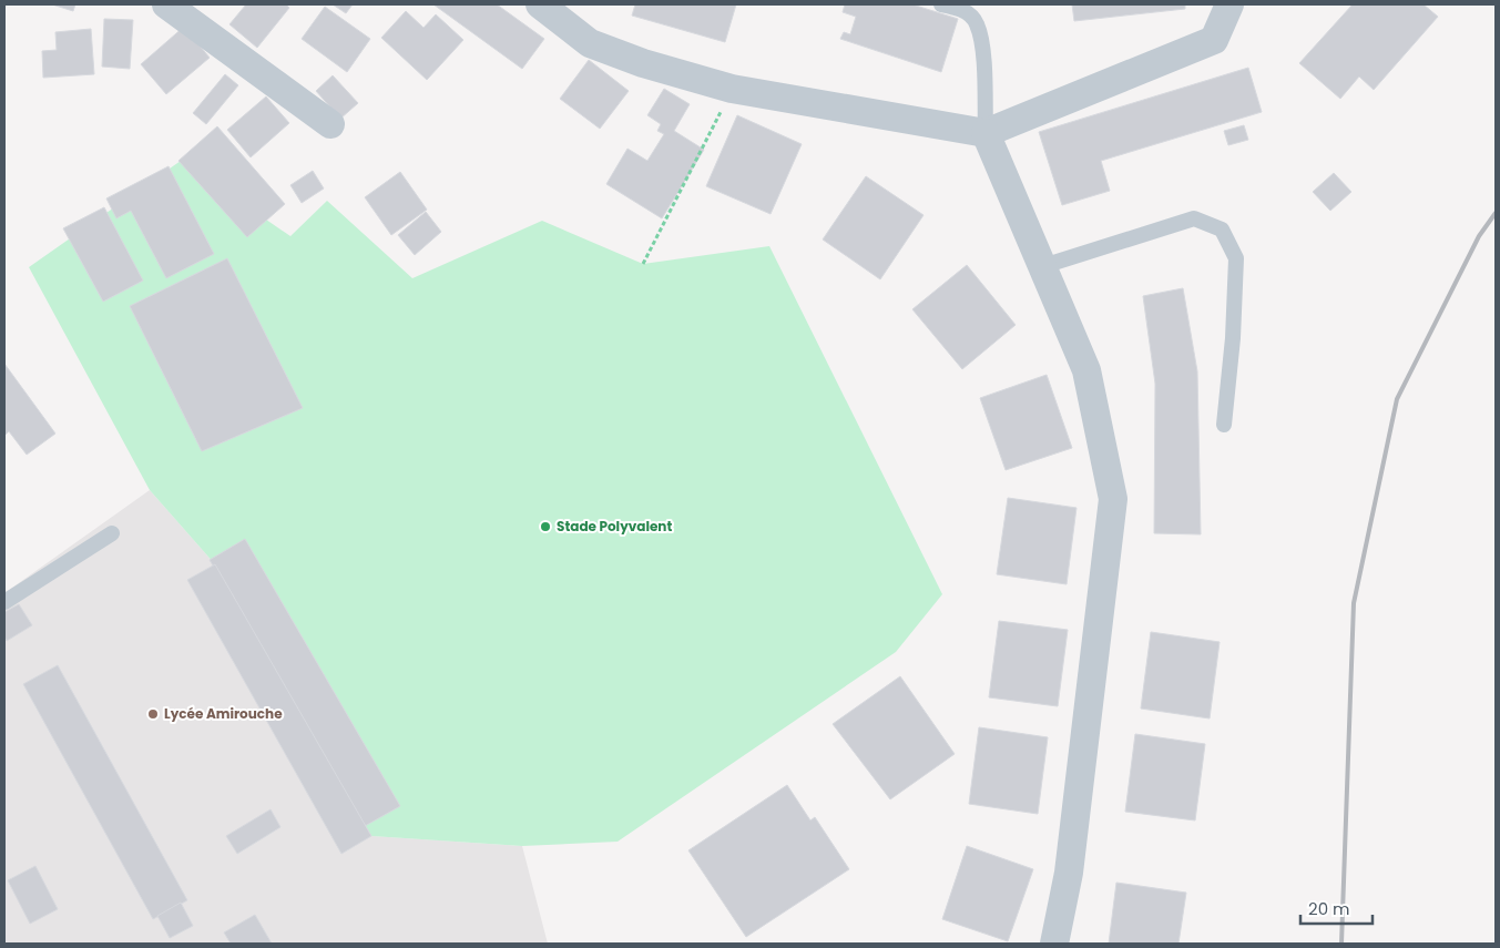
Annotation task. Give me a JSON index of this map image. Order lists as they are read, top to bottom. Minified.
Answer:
{"places":["Stade Polyvalent","Lycée Amirouche"],"scale_bar":"20 m"}
